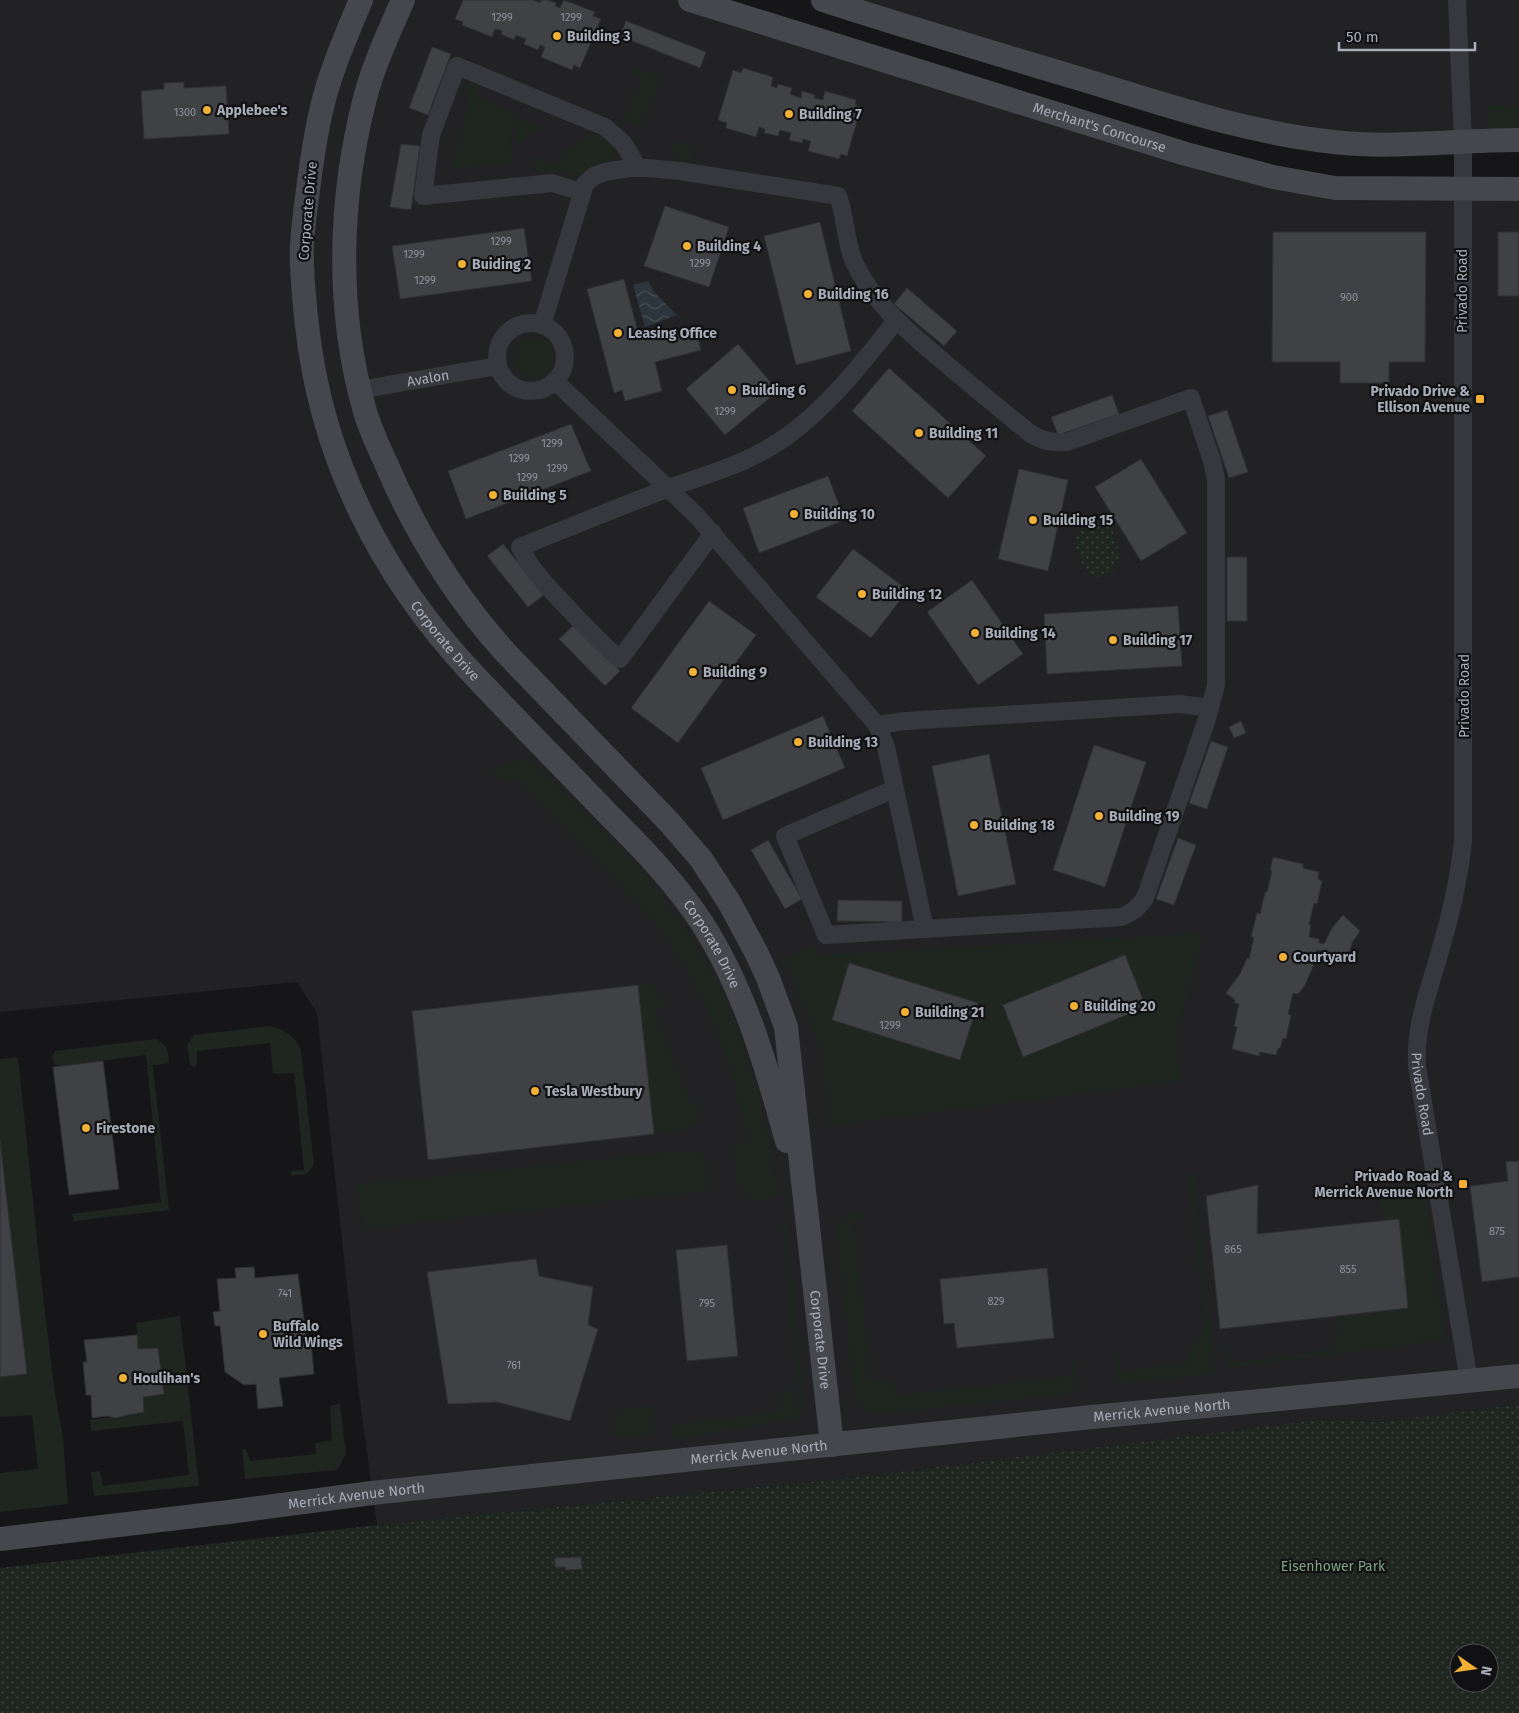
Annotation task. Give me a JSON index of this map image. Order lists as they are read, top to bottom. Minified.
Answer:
{"streets":{"main road":["Merchant's Concourse","Corporate Drive","Merrick Avenue North"],"street":["Privado Road","Avalon"]},"crossings":[["Merchant's Concourse","Privado Road"],["Corporate Drive","Avalon"],["Corporate Drive","Merrick Avenue North"],["Privado Road","Merrick Avenue North"]],"parks":["Eisenhower Park"],"places":{"other":["Building 3","Applebee's","Building 7","Building 4","Buiding 2","Building 16","Leasing Office","Building 6","Building 11","Building 5","Building 10","Building 15","Building 12","Building 14","Building 17","Building 9","Building 13","Building 19","Building 18","Courtyard","Building 20","Building 21","Tesla Westbury","Firestone","Buffalo Wild Wings","Houlihan's"],"transit":["Privado Drive & Ellison Avenue","Privado Road & Merrick Avenue North"]},"house_numbers":["1299","1299","1300","1299","1299","1299","1299","900","1299","1299","1299","1299","1299","1299","875","865","855","741","829","795","761"],"scale_bar":"50 m","north":"right"}
